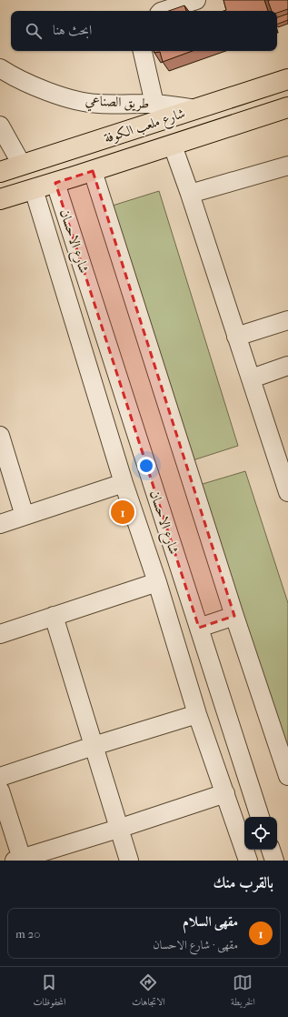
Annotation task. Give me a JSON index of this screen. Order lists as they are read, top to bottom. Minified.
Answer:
{"streets":{"main road":["شارع ملعب الكوفة"],"street":["طريق الصناعي","شارع الاحسان"]},"crossings":[["طريق الصناعي","شارع ملعب الكوفة"],["شارع ملعب الكوفة","شارع الاحسان"]],"page":{"search":"ابحث هنا","pins":"1","heading":"بالقرب منك","list":[{"mark":"1","name":"مقهى السلام","note":"مقهى · شارع الاحسان","value":"20 m"}],"nav":["الخريطة","الاتجاهات","المحفوظات"]}}
